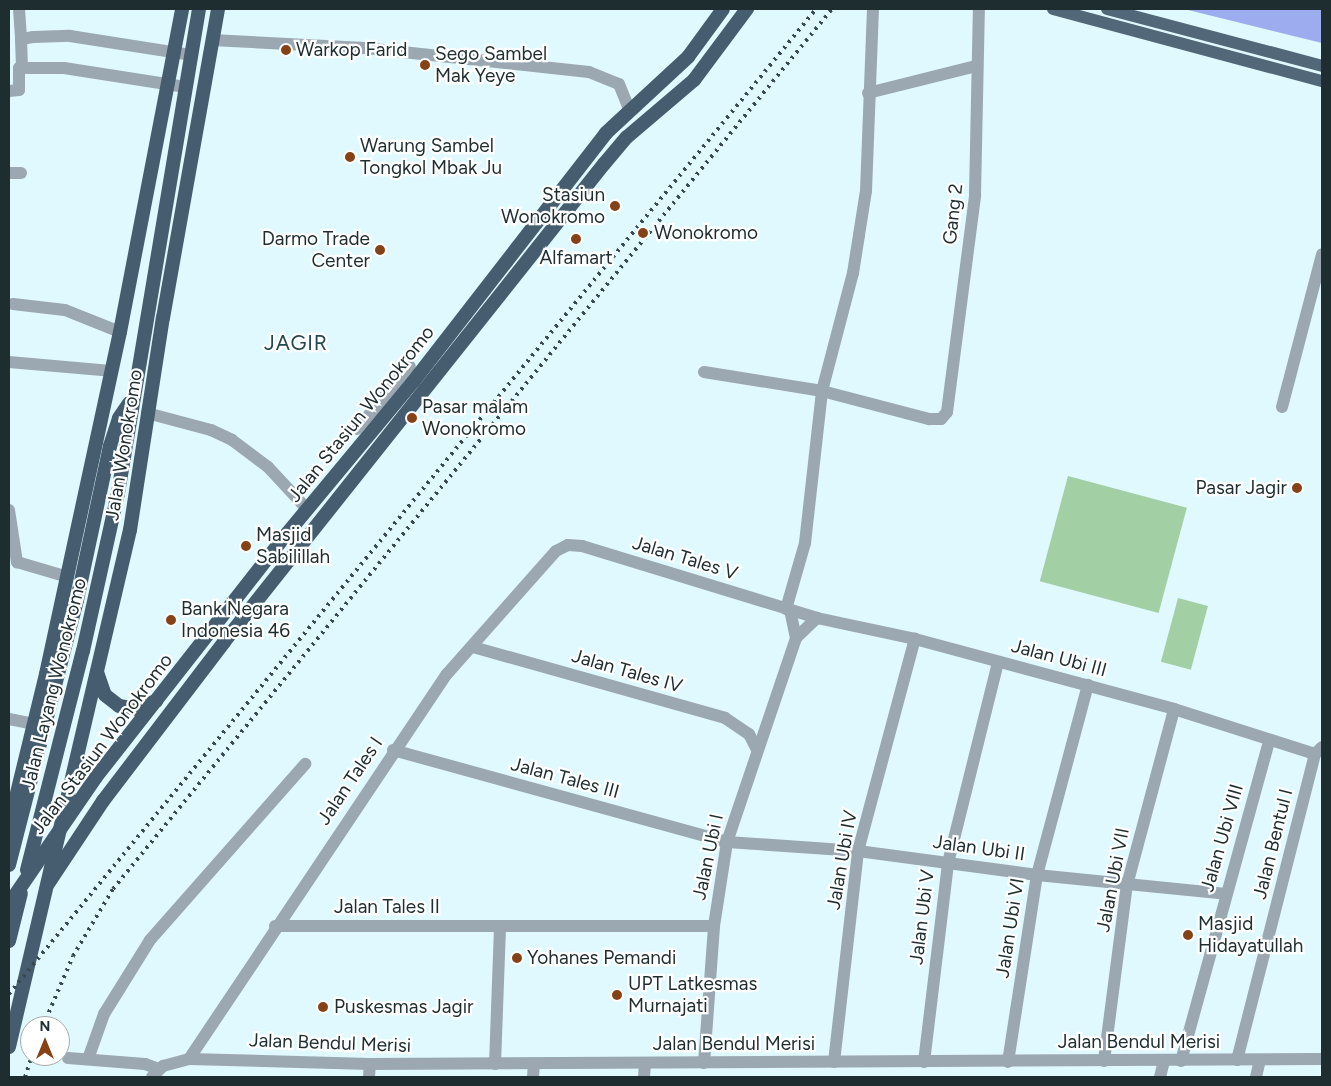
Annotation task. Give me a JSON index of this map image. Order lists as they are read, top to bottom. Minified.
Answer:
{"streets":{"highway":["Jalan Stasiun Wonokromo","Jalan Wonokromo","Jalan Layang Wonokromo"],"street":["Gang 2","Jalan Tales V","Jalan Ubi III","Jalan Tales IV","Jalan Tales III","Jalan Tales I","Jalan Ubi VIII","Jalan Bentul I","Jalan Ubi II","Jalan Ubi I","Jalan Ubi IV","Jalan Ubi VII","Jalan Tales II","Jalan Ubi V","Jalan Ubi VI","Jalan Bendul Merisi"]},"crossings":[["Jalan Stasiun Wonokromo","Jalan Wonokromo"],["Jalan Wonokromo","Jalan Layang Wonokromo"],["Jalan Tales V","Jalan Ubi III"],["Jalan Tales V","Jalan Tales I"],["Jalan Ubi III","Jalan Ubi VIII"],["Jalan Ubi III","Jalan Bentul I"],["Jalan Ubi III","Jalan Ubi I"],["Jalan Ubi III","Jalan Ubi IV"],["Jalan Ubi III","Jalan Ubi VII"],["Jalan Ubi III","Jalan Ubi V"],["Jalan Ubi III","Jalan Ubi VI"],["Jalan Tales IV","Jalan Tales I"],["Jalan Tales IV","Jalan Ubi I"],["Jalan Tales III","Jalan Tales I"],["Jalan Tales III","Jalan Ubi II"],["Jalan Tales III","Jalan Ubi I"],["Jalan Tales I","Jalan Tales II"],["Jalan Tales I","Jalan Bendul Merisi"],["Jalan Ubi VIII","Jalan Ubi II"],["Jalan Ubi VIII","Jalan Bendul Merisi"],["Jalan Bentul I","Jalan Bendul Merisi"],["Jalan Ubi II","Jalan Ubi I"],["Jalan Ubi II","Jalan Ubi IV"],["Jalan Ubi II","Jalan Ubi VII"],["Jalan Ubi II","Jalan Ubi V"],["Jalan Ubi II","Jalan Ubi VI"],["Jalan Ubi I","Jalan Tales II"],["Jalan Ubi I","Jalan Bendul Merisi"],["Jalan Ubi IV","Jalan Bendul Merisi"],["Jalan Ubi VII","Jalan Bendul Merisi"],["Jalan Ubi V","Jalan Bendul Merisi"],["Jalan Ubi VI","Jalan Bendul Merisi"]],"districts":["JAGIR"],"places":["Warkop Farid","Sego Sambel Mak Yeye","Warung Sambel Tongkol Mbak Ju","Stasiun Wonokromo","Wonokromo","Alfamart","Darmo Trade Center","Pasar malam Wonokromo","Pasar Jagir","Masjid Sabilillah","Bank Negara Indonesia 46","Masjid Hidayatullah","Yohanes Pemandi","UPT Latkesmas Murnajati","Puskesmas Jagir"],"north":"top"}
